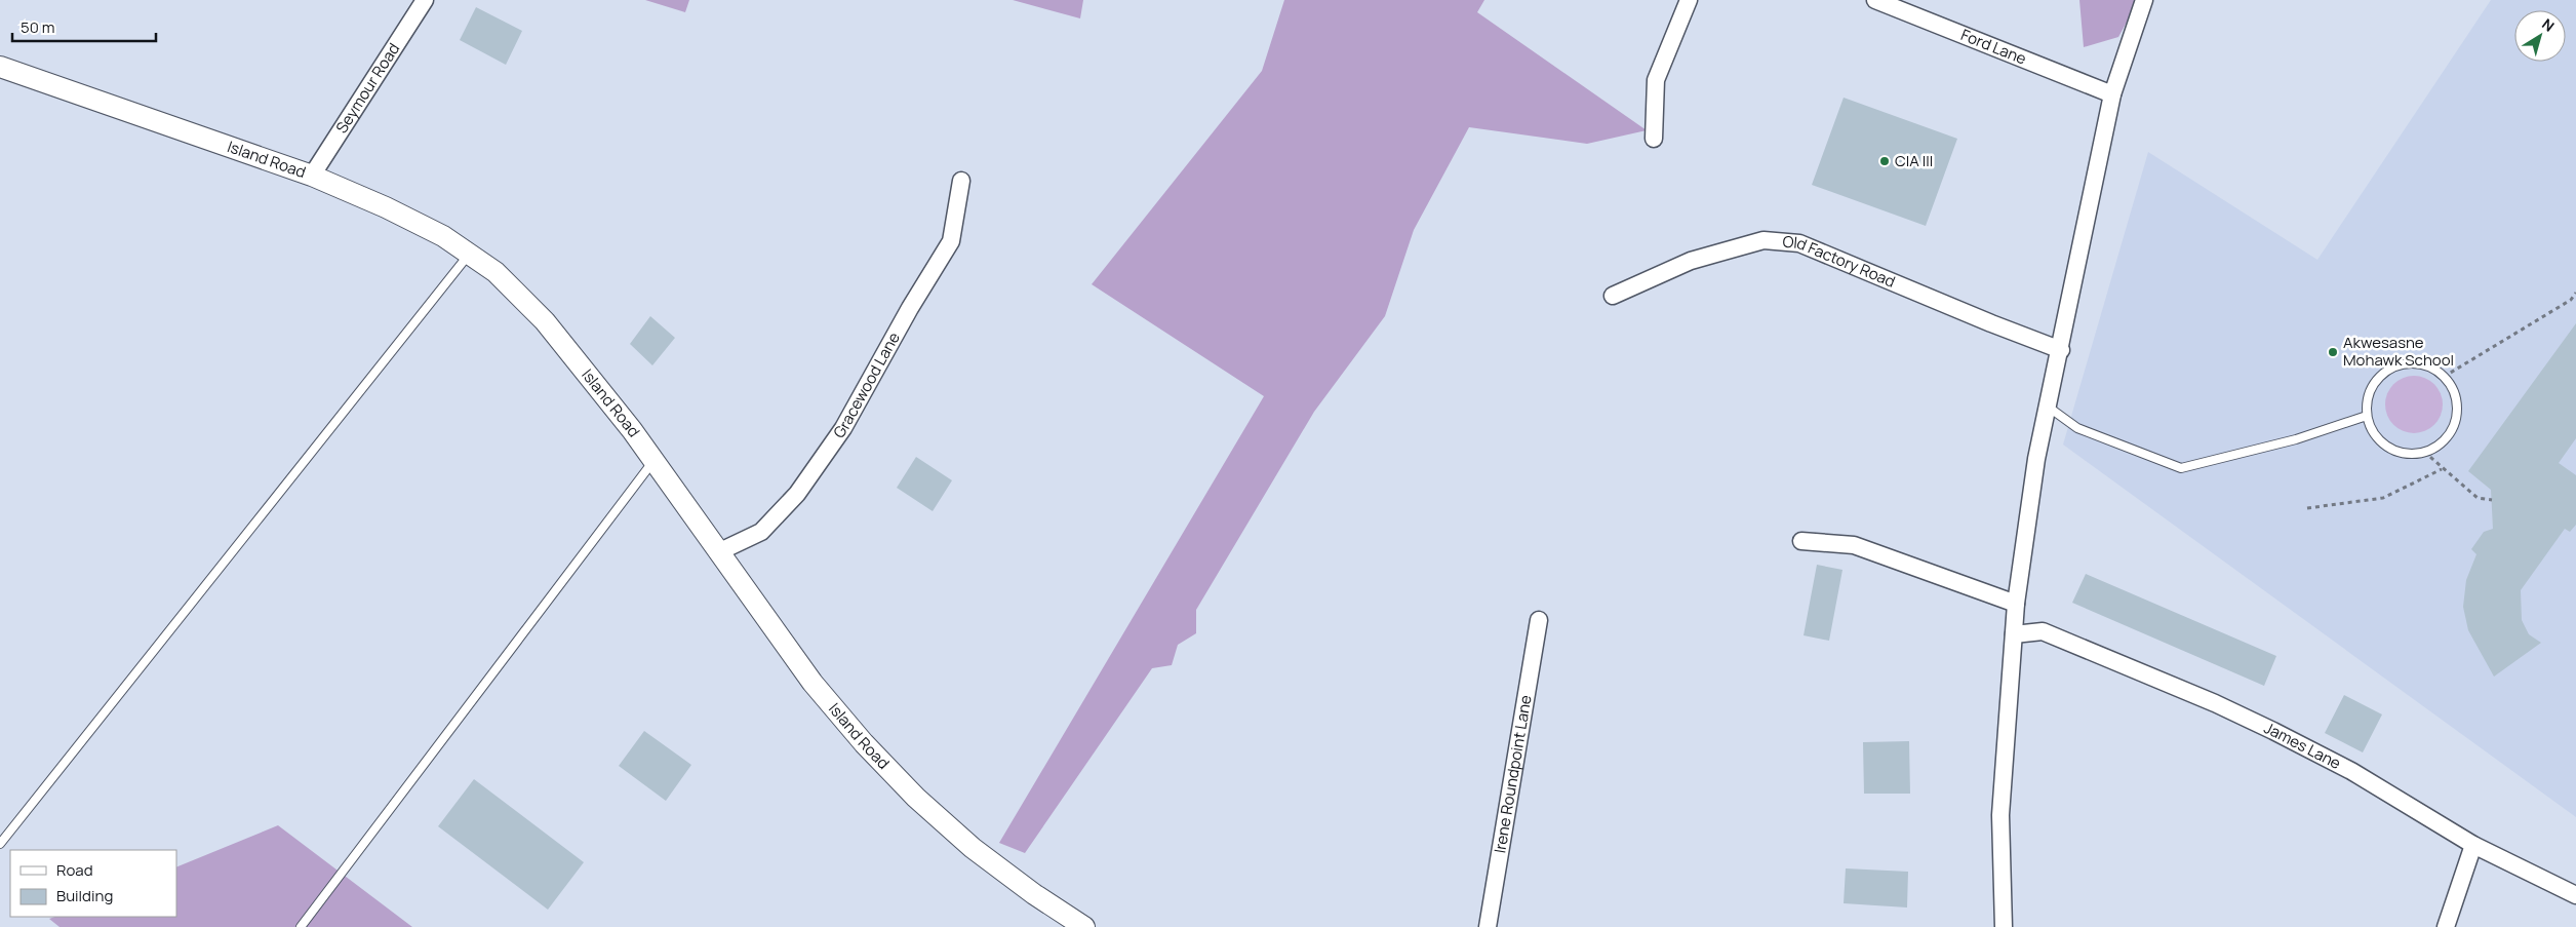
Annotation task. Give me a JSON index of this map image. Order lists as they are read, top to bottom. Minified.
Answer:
{"streets":{"street":["Ford Lane","Seymour Road","Island Road","Old Factory Road","Gracewood Lane","James Lane","Irene Roundpoint Lane"]},"crossings":[["Seymour Road","Island Road"],["Island Road","Gracewood Lane"]],"places":["CIA III","Akwesasne Mohawk School"],"legend":["Road","Building"],"scale_bar":"50 m","north":"top right"}
